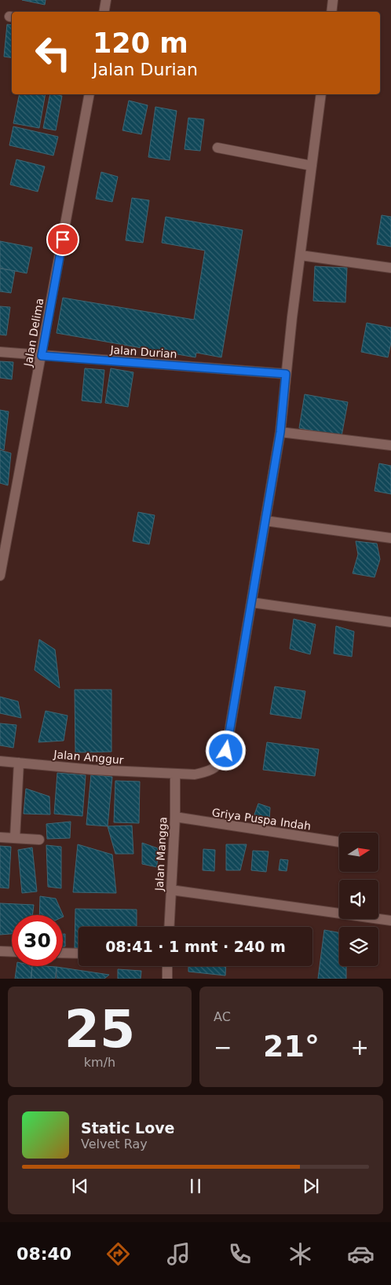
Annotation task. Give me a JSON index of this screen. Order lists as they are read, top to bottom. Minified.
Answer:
{"streets":{"street":["Jalan Delima","Jalan Durian","Jalan Anggur","Griya Puspa Indah","Jalan Mangga"]},"crossings":[["Jalan Delima","Jalan Durian"],["Jalan Durian","Jalan Anggur"],["Jalan Anggur","Jalan Mangga"],["Griya Puspa Indah","Jalan Mangga"]],"north":"right","page":{"turn":["120 m","Jalan Durian"],"limit":"30","trip":"08:41 · 1 mnt · 240 m","tile":[["25","km/h"],"AC"],"heat":["−","21°","+"],"song":["Static Love","Velvet Ray"],"tabs":"08:40"}}
